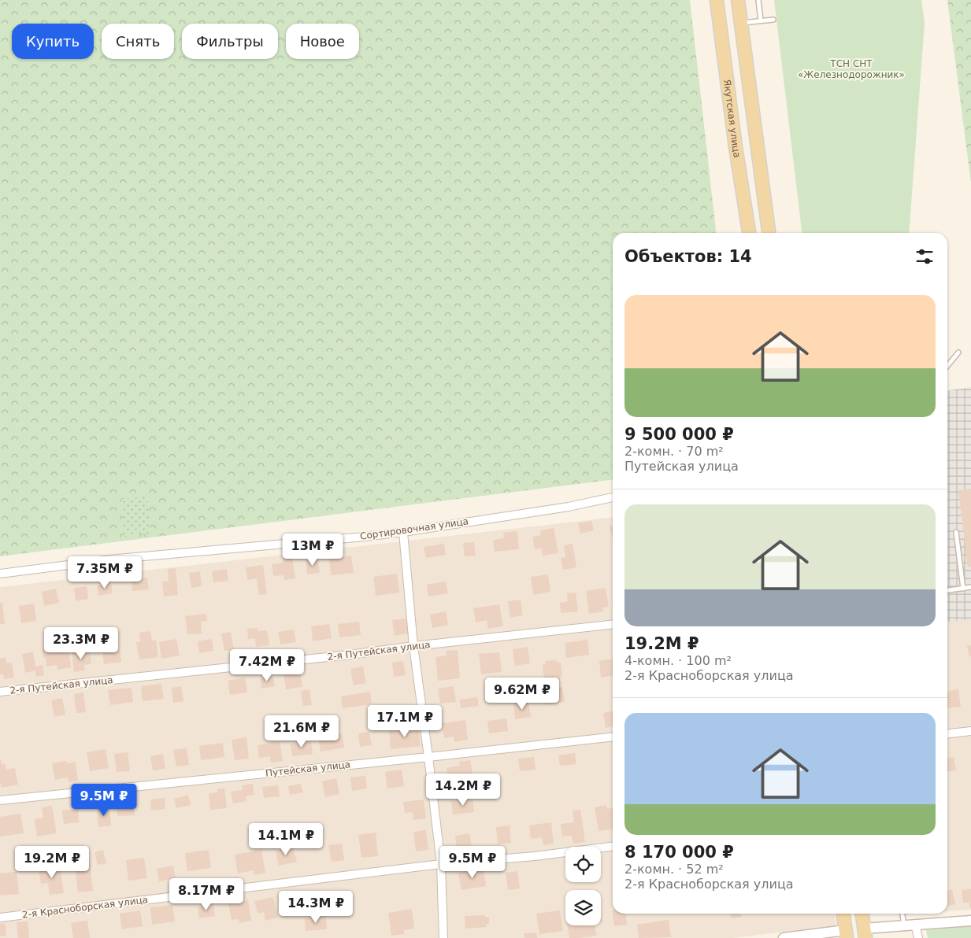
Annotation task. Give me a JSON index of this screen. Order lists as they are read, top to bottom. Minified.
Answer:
{"streets":{"main road":["Якутская улица"],"street":["Сортировочная улица","2-я Путейская улица","Путейская улица","2-я Красноборская улица"]},"parks":["ТСН СНТ «Железнодорожник»"],"page":{"chip":["Купить","Снять","Фильтры","Новое"],"heading":"Объектов: 14","list":[{"name":"9 500 000 ₽","note":"2-комн. · 70 m² · Путейская улица"},{"name":"19.2M ₽","note":"4-комн. · 100 m² · 2-я Красноборская улица"},{"name":"8 170 000 ₽","note":"2-комн. · 52 m² · 2-я Красноборская улица"}],"price":["13M ₽","7.35M ₽","23.3M ₽","7.42M ₽","9.62M ₽","17.1M ₽","21.6M ₽","14.2M ₽","9.5M ₽","14.1M ₽","19.2M ₽","9.5M ₽","8.17M ₽","14.3M ₽"]}}
